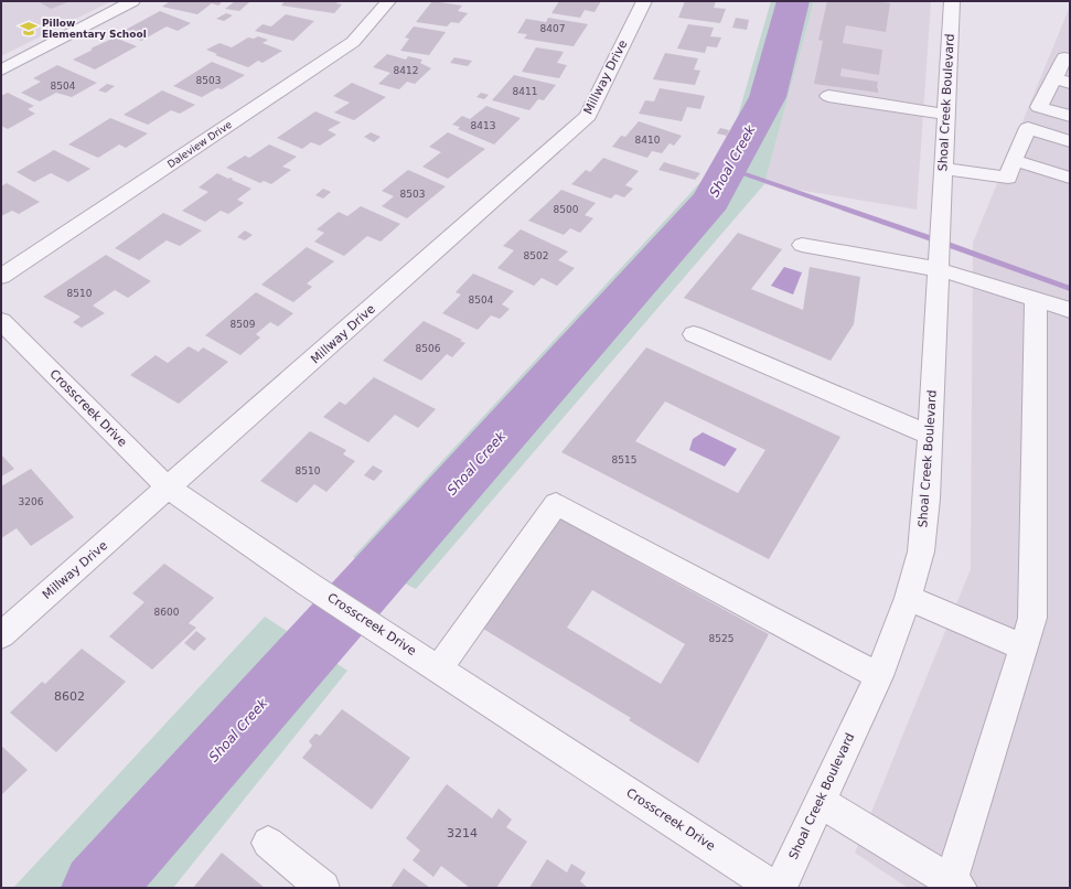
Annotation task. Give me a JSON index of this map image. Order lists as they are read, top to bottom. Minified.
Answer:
{"streets":{"street":["Millway Drive","Shoal Creek Boulevard","Daleview Drive","Crosscreek Drive"]},"crossings":[["Millway Drive","Crosscreek Drive"]],"water":["Shoal Creek"],"places":{"school or university":["Pillow Elementary School"]},"house_numbers":["8407","8412","8503","8504","8411","8413","8410","8503","8500","8502","8510","8504","8509","8506","8515","8510","3206","8600","8525","8602","3214"]}
